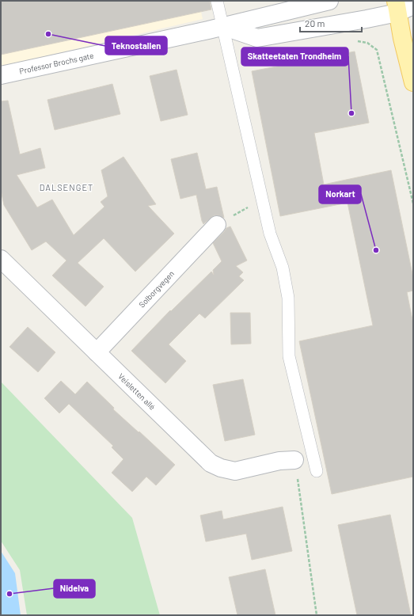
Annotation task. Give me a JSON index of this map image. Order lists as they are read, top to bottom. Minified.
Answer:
{"streets":{"street":["Professor Brochs gate","Solborgvegen","Veisletten allé"]},"crossings":[["Solborgvegen","Veisletten allé"]],"districts":["DALSENGET"],"places":["Teknostallen","Skatteetaten Trondheim","Norkart","Nidelva"],"scale_bar":"20 m"}
